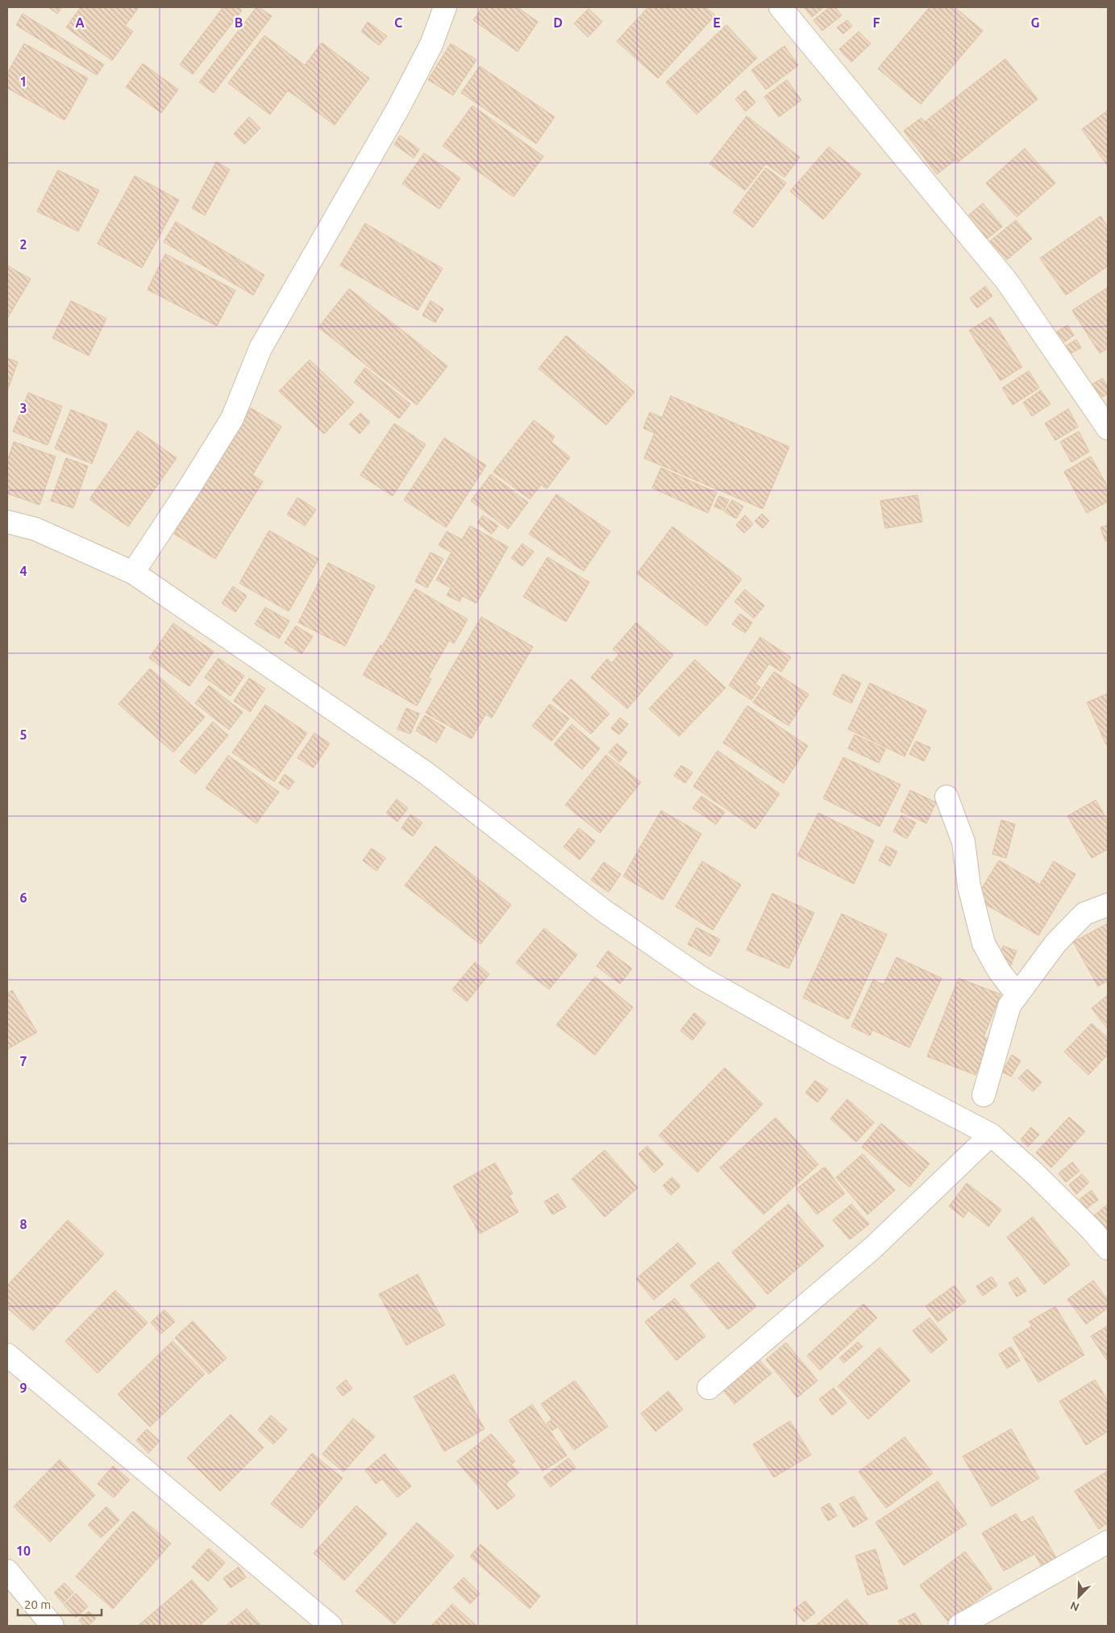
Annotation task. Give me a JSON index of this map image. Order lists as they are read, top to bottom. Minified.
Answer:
{"scale_bar":"20 m","north":"bottom left","grid":{"columns":["A","B","C","D","E","F","G"],"rows":["1","2","3","4","5","6","7","8","9","10"]}}
